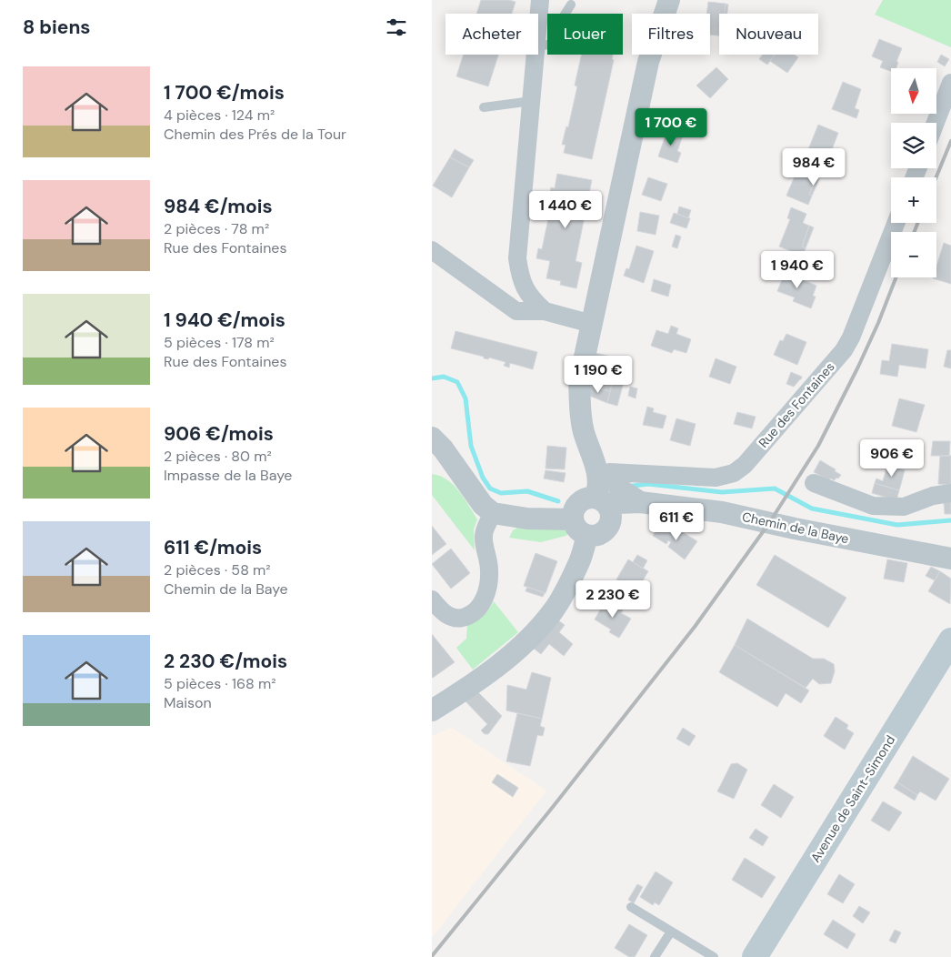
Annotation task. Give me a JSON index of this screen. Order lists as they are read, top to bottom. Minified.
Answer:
{"streets":{"main road":["Avenue de Saint-Simond"],"street":["Rue des Fontaines","Chemin de la Baye"]},"crossings":[["Rue des Fontaines","Chemin de la Baye"]],"north":"bottom","page":{"heading":"8 biens","chip":["Acheter","Louer","Filtres","Nouveau"],"list":[{"name":"1 700 €/mois","note":"4 pièces · 124 m² · Chemin des Prés de la Tour"},{"name":"984 €/mois","note":"2 pièces · 78 m² · Rue des Fontaines"},{"name":"1 940 €/mois","note":"5 pièces · 178 m² · Rue des Fontaines"},{"name":"906 €/mois","note":"2 pièces · 80 m² · Impasse de la Baye"},{"name":"611 €/mois","note":"2 pièces · 58 m² · Chemin de la Baye"},{"name":"2 230 €/mois","note":"5 pièces · 168 m² · Maison"}],"map_buttons":["+","−"],"price":["1 700 €","984 €","1 440 €","1 940 €","1 190 €","906 €","611 €","2 230 €"]}}
